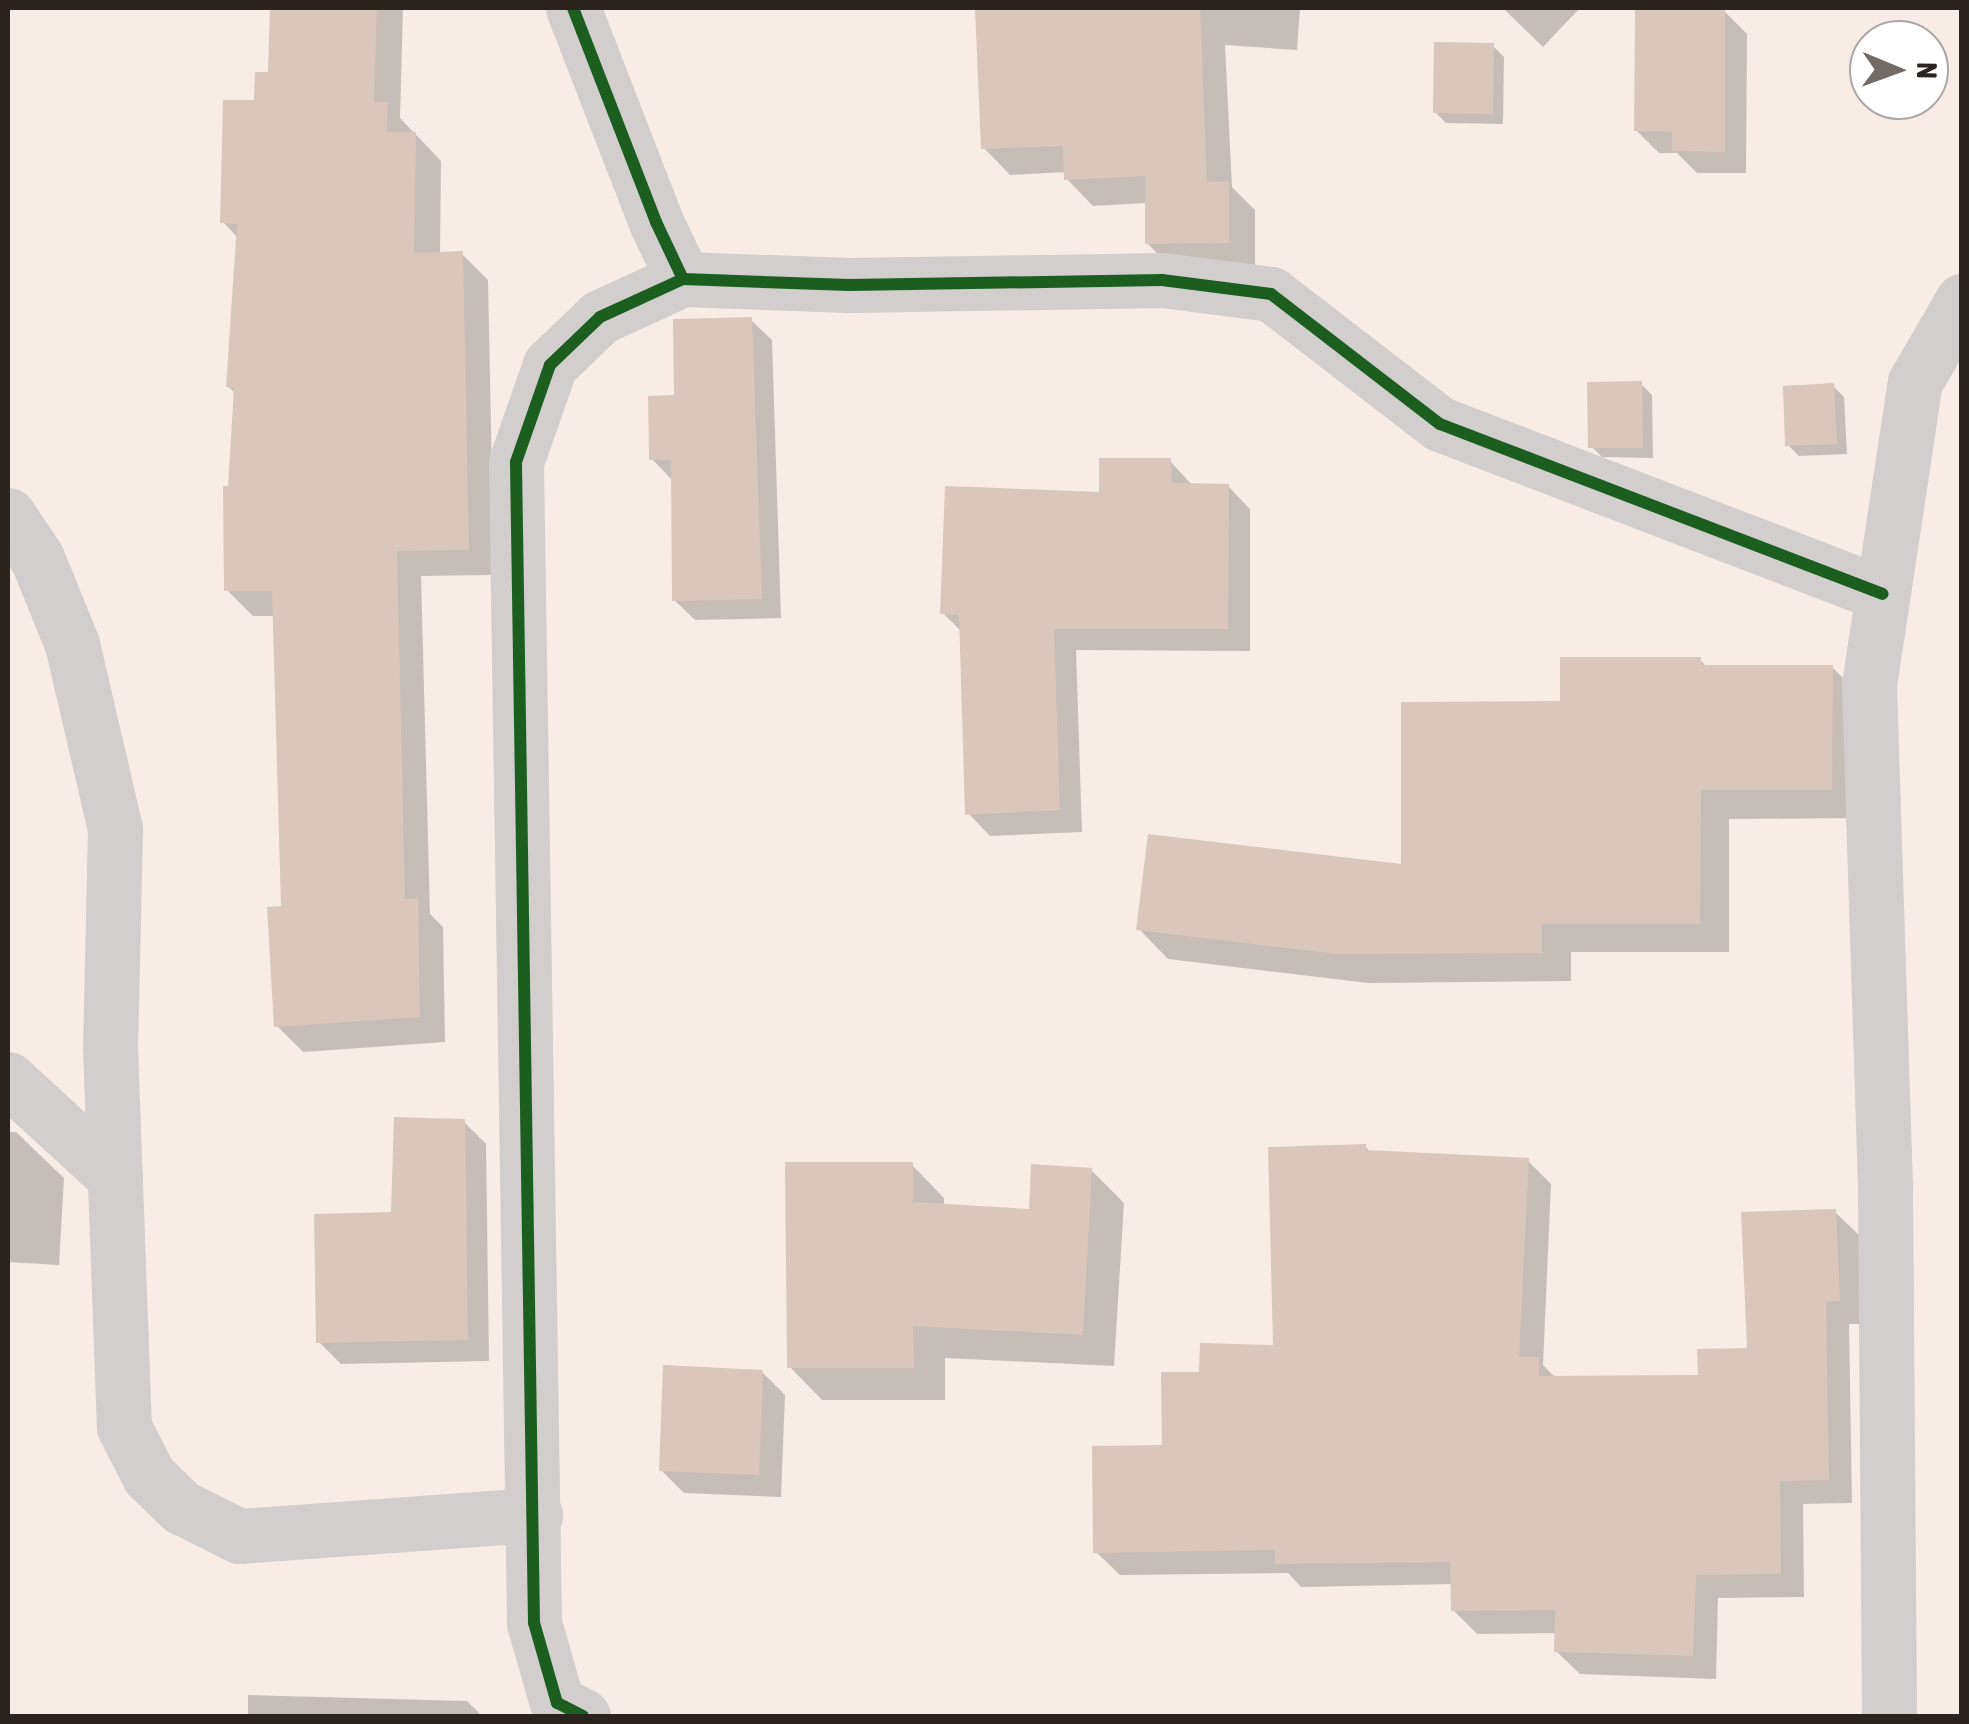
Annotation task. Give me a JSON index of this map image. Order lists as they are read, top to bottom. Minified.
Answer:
{"north":"right"}
